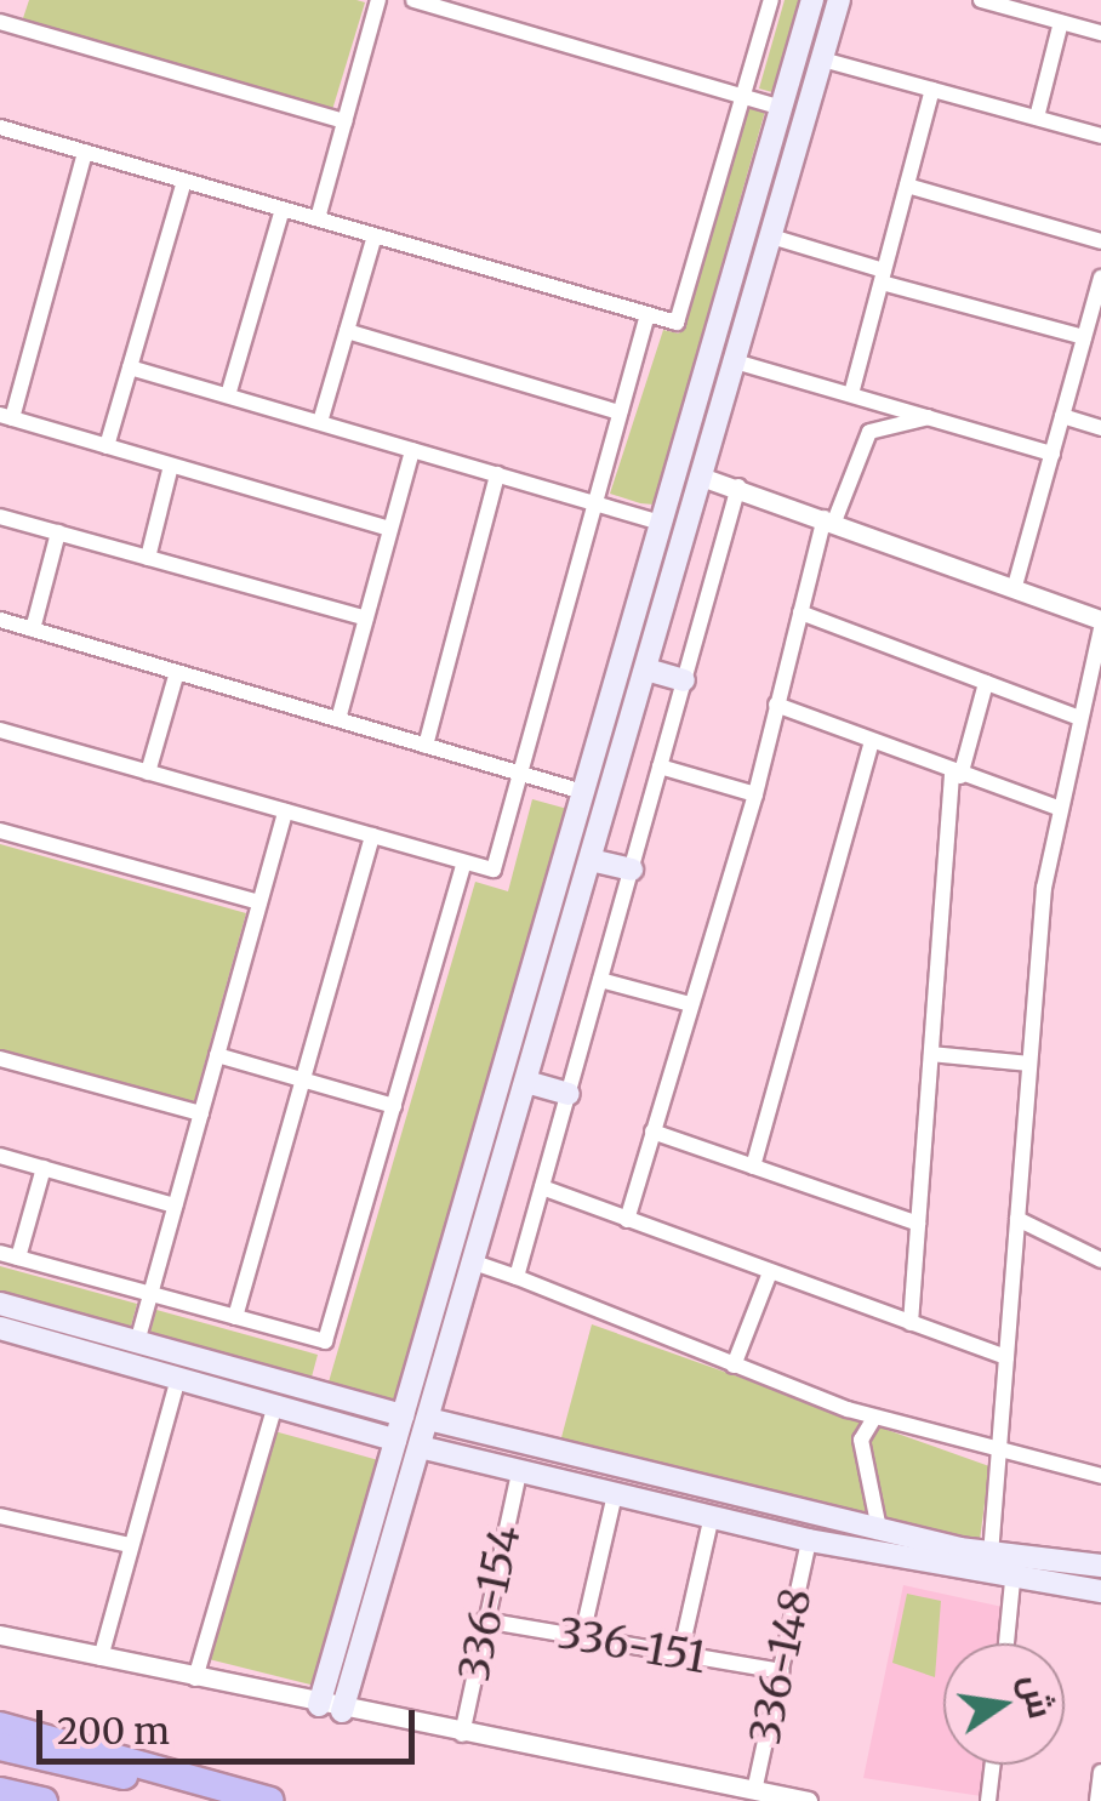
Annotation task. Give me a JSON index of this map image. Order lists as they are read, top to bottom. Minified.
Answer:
{"streets":{"street":["336-154","336-151","336-148"]},"crossings":[["336-154","336-151"],["336-151","336-148"]],"scale_bar":"200 m","north":"right"}
